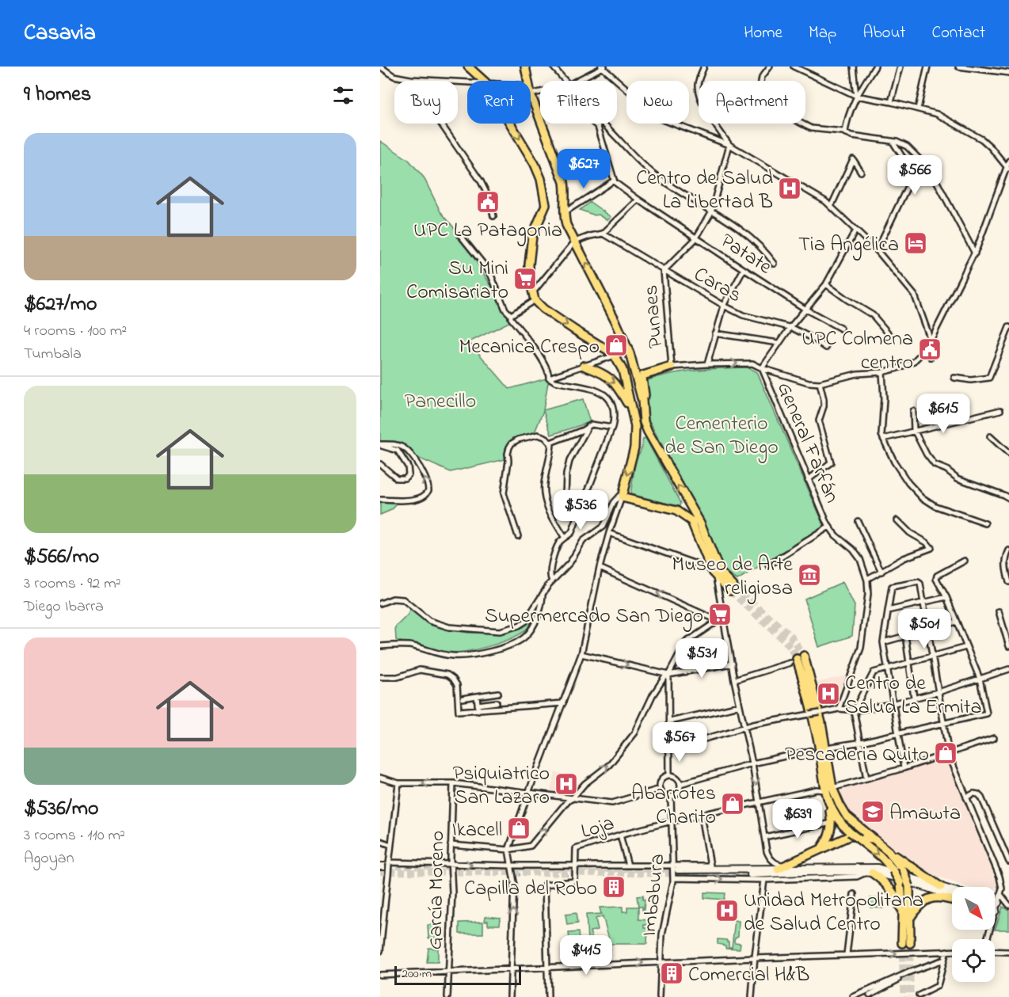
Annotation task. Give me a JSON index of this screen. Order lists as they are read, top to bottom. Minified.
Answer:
{"streets":{"street":["Patate","Caras","Punaes","General Farfán","Loja","García Moreno","Imbabura"]},"crossings":[["Patate","Punaes"],["Caras","Punaes"],["Loja","García Moreno"],["Loja","Imbabura"]],"parks":["Panecillo","Cementerio de San Diego"],"places":{"hospital":["Centro de Salud La Libertad B","Centro de Salud La Ermita","Psiquiatrico San Lazaro","Unidad Metropolitana de Salud Centro"],"public building":["UPC La Patagonia","UPC Colmena centro"],"hotel":["Tia Angélica"],"supermarket":["Su Mini Comisariato","Supermercado San Diego"],"shop":["Mecanica Crespo","Pescaderia Quito","Abarrotes Charito","Ikacell"],"museum":["Museo de Arte religiosa"],"school or university":["Amawta"],"building":["Capilla del Robo","Comercial H&B"]},"scale_bar":"200 m","north":"bottom right","page":{"header":"Casavia","nav":["Home","Map","About","Contact"],"heading":"9 homes","chip":["Buy","Rent","Filters","New","Apartment"],"list":[{"name":"$627/mo","note":"4 rooms · 100 m² · Tumbala"},{"name":"$566/mo","note":"3 rooms · 92 m² · Diego Ibarra"},{"name":"$536/mo","note":"3 rooms · 110 m² · Agoyan"}],"price":["$627","$566","$615","$536","$501","$531","$567","$639","$415"],"scale":"200 m"}}
